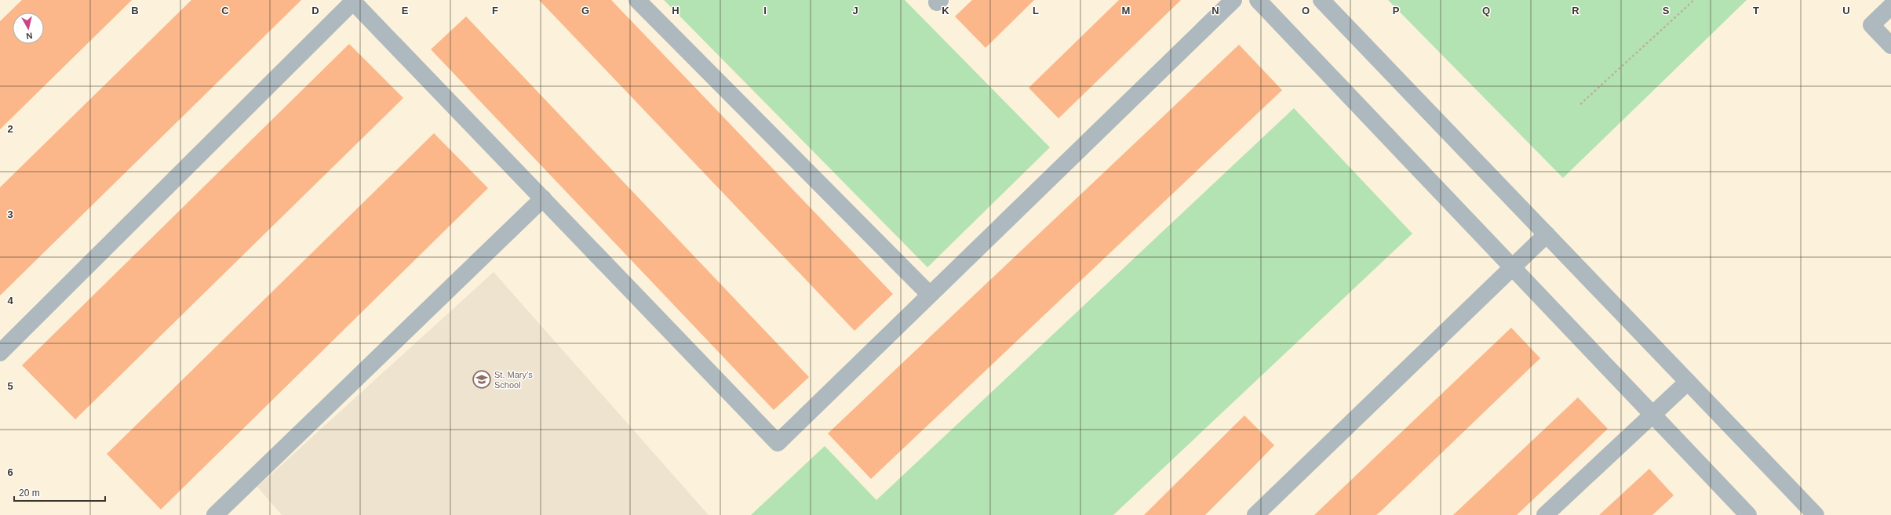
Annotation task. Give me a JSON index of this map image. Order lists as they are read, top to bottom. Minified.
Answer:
{"places":{"school or university":["St. Mary’s School"]},"scale_bar":"20 m","north":"bottom","grid":{"columns":["B","C","D","E","F","G","H","I","J","K","L","M","N","O","P","Q","R","S","T","U"],"rows":["2","3","4","5","6"]}}
